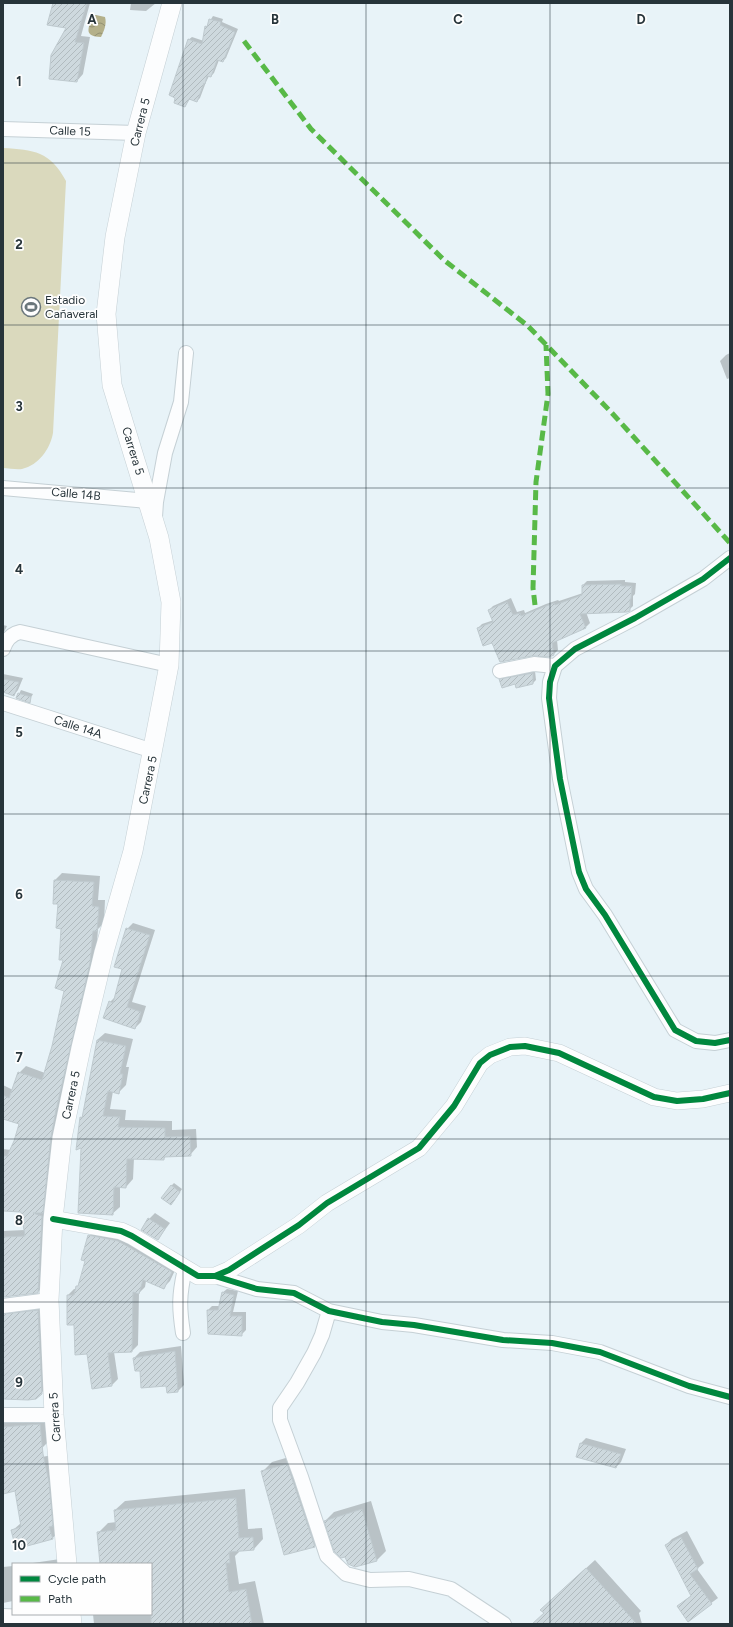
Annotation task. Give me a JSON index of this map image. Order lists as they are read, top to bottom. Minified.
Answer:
{"streets":{"main road":["Carrera 5"],"street":["Calle 15","Calle 14B","Calle 14A"]},"crossings":[["Carrera 5","Calle 15"],["Carrera 5","Calle 14B"],["Carrera 5","Calle 14A"]],"places":{"sports":["Estadio Cañaveral"]},"legend":["Cycle path","Path"],"grid":{"columns":["A","B","C","D"],"rows":["1","2","3","4","5","6","7","8","9","10"]}}
